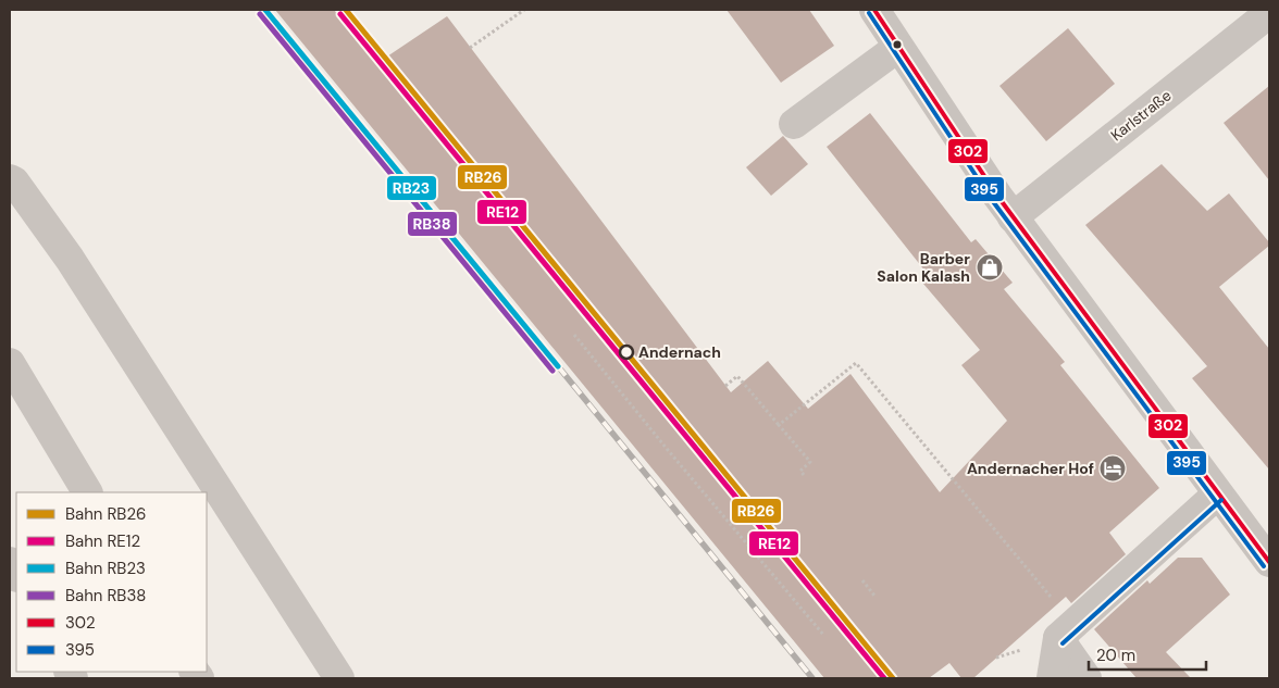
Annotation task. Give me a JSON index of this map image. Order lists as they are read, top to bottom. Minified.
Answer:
{"streets":{"street":["Karlstraße"]},"places":{"shop":["Barber Salon Kalash"],"other":["Andernach"],"hotel":["Andernacher Hof"]},"lines":["rail line RB26","rail line RB23","transit line 302","transit line 395","rail line RE12","rail line RB38"],"legend":["Bahn RB26","Bahn RE12","Bahn RB23","Bahn RB38","302","395"],"scale_bar":"20 m"}
